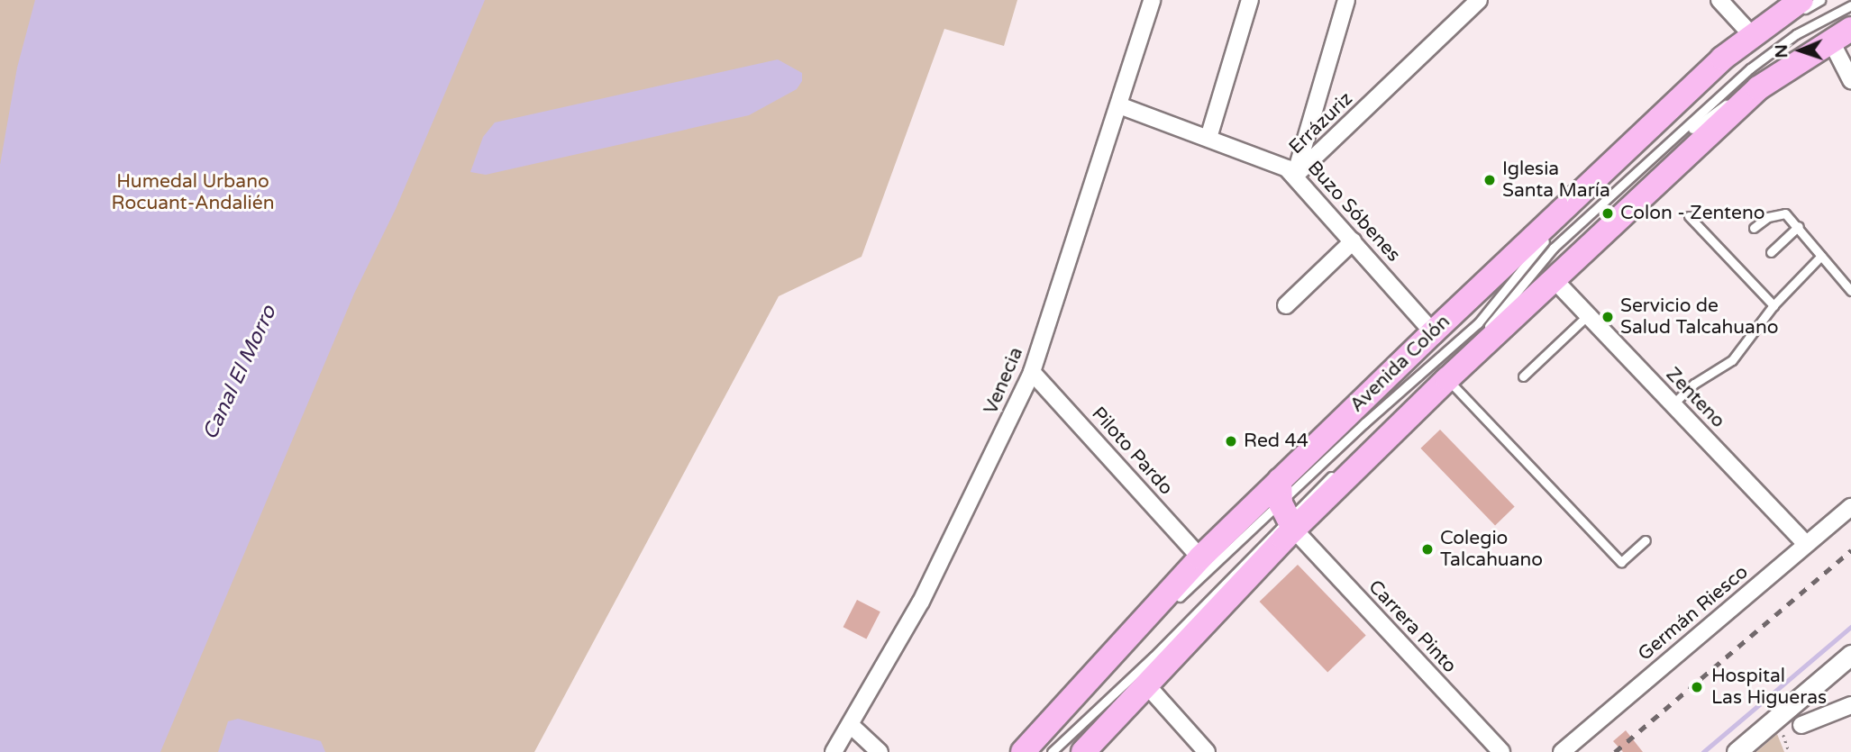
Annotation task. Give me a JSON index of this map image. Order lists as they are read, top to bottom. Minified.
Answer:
{"streets":{"main road":["Avenida Colón"],"street":["Errázuriz","Buzo Sóbenes","Venecia","Zenteno","Piloto Pardo","Germán Riesco","Carrera Pinto"]},"crossings":[["Errázuriz","Buzo Sóbenes"],["Buzo Sóbenes","Avenida Colón"],["Buzo Sóbenes","Venecia"],["Avenida Colón","Zenteno"],["Avenida Colón","Piloto Pardo"],["Avenida Colón","Carrera Pinto"],["Venecia","Piloto Pardo"],["Zenteno","Germán Riesco"]],"water":["Canal El Morro"],"parks":["Humedal Urbano Rocuant-Andalién"],"places":["Iglesia Santa María","Colon - Zenteno","Servicio de Salud Talcahuano","Red 44","Colegio Talcahuano","Hospital Las Higueras"],"north":"left"}
